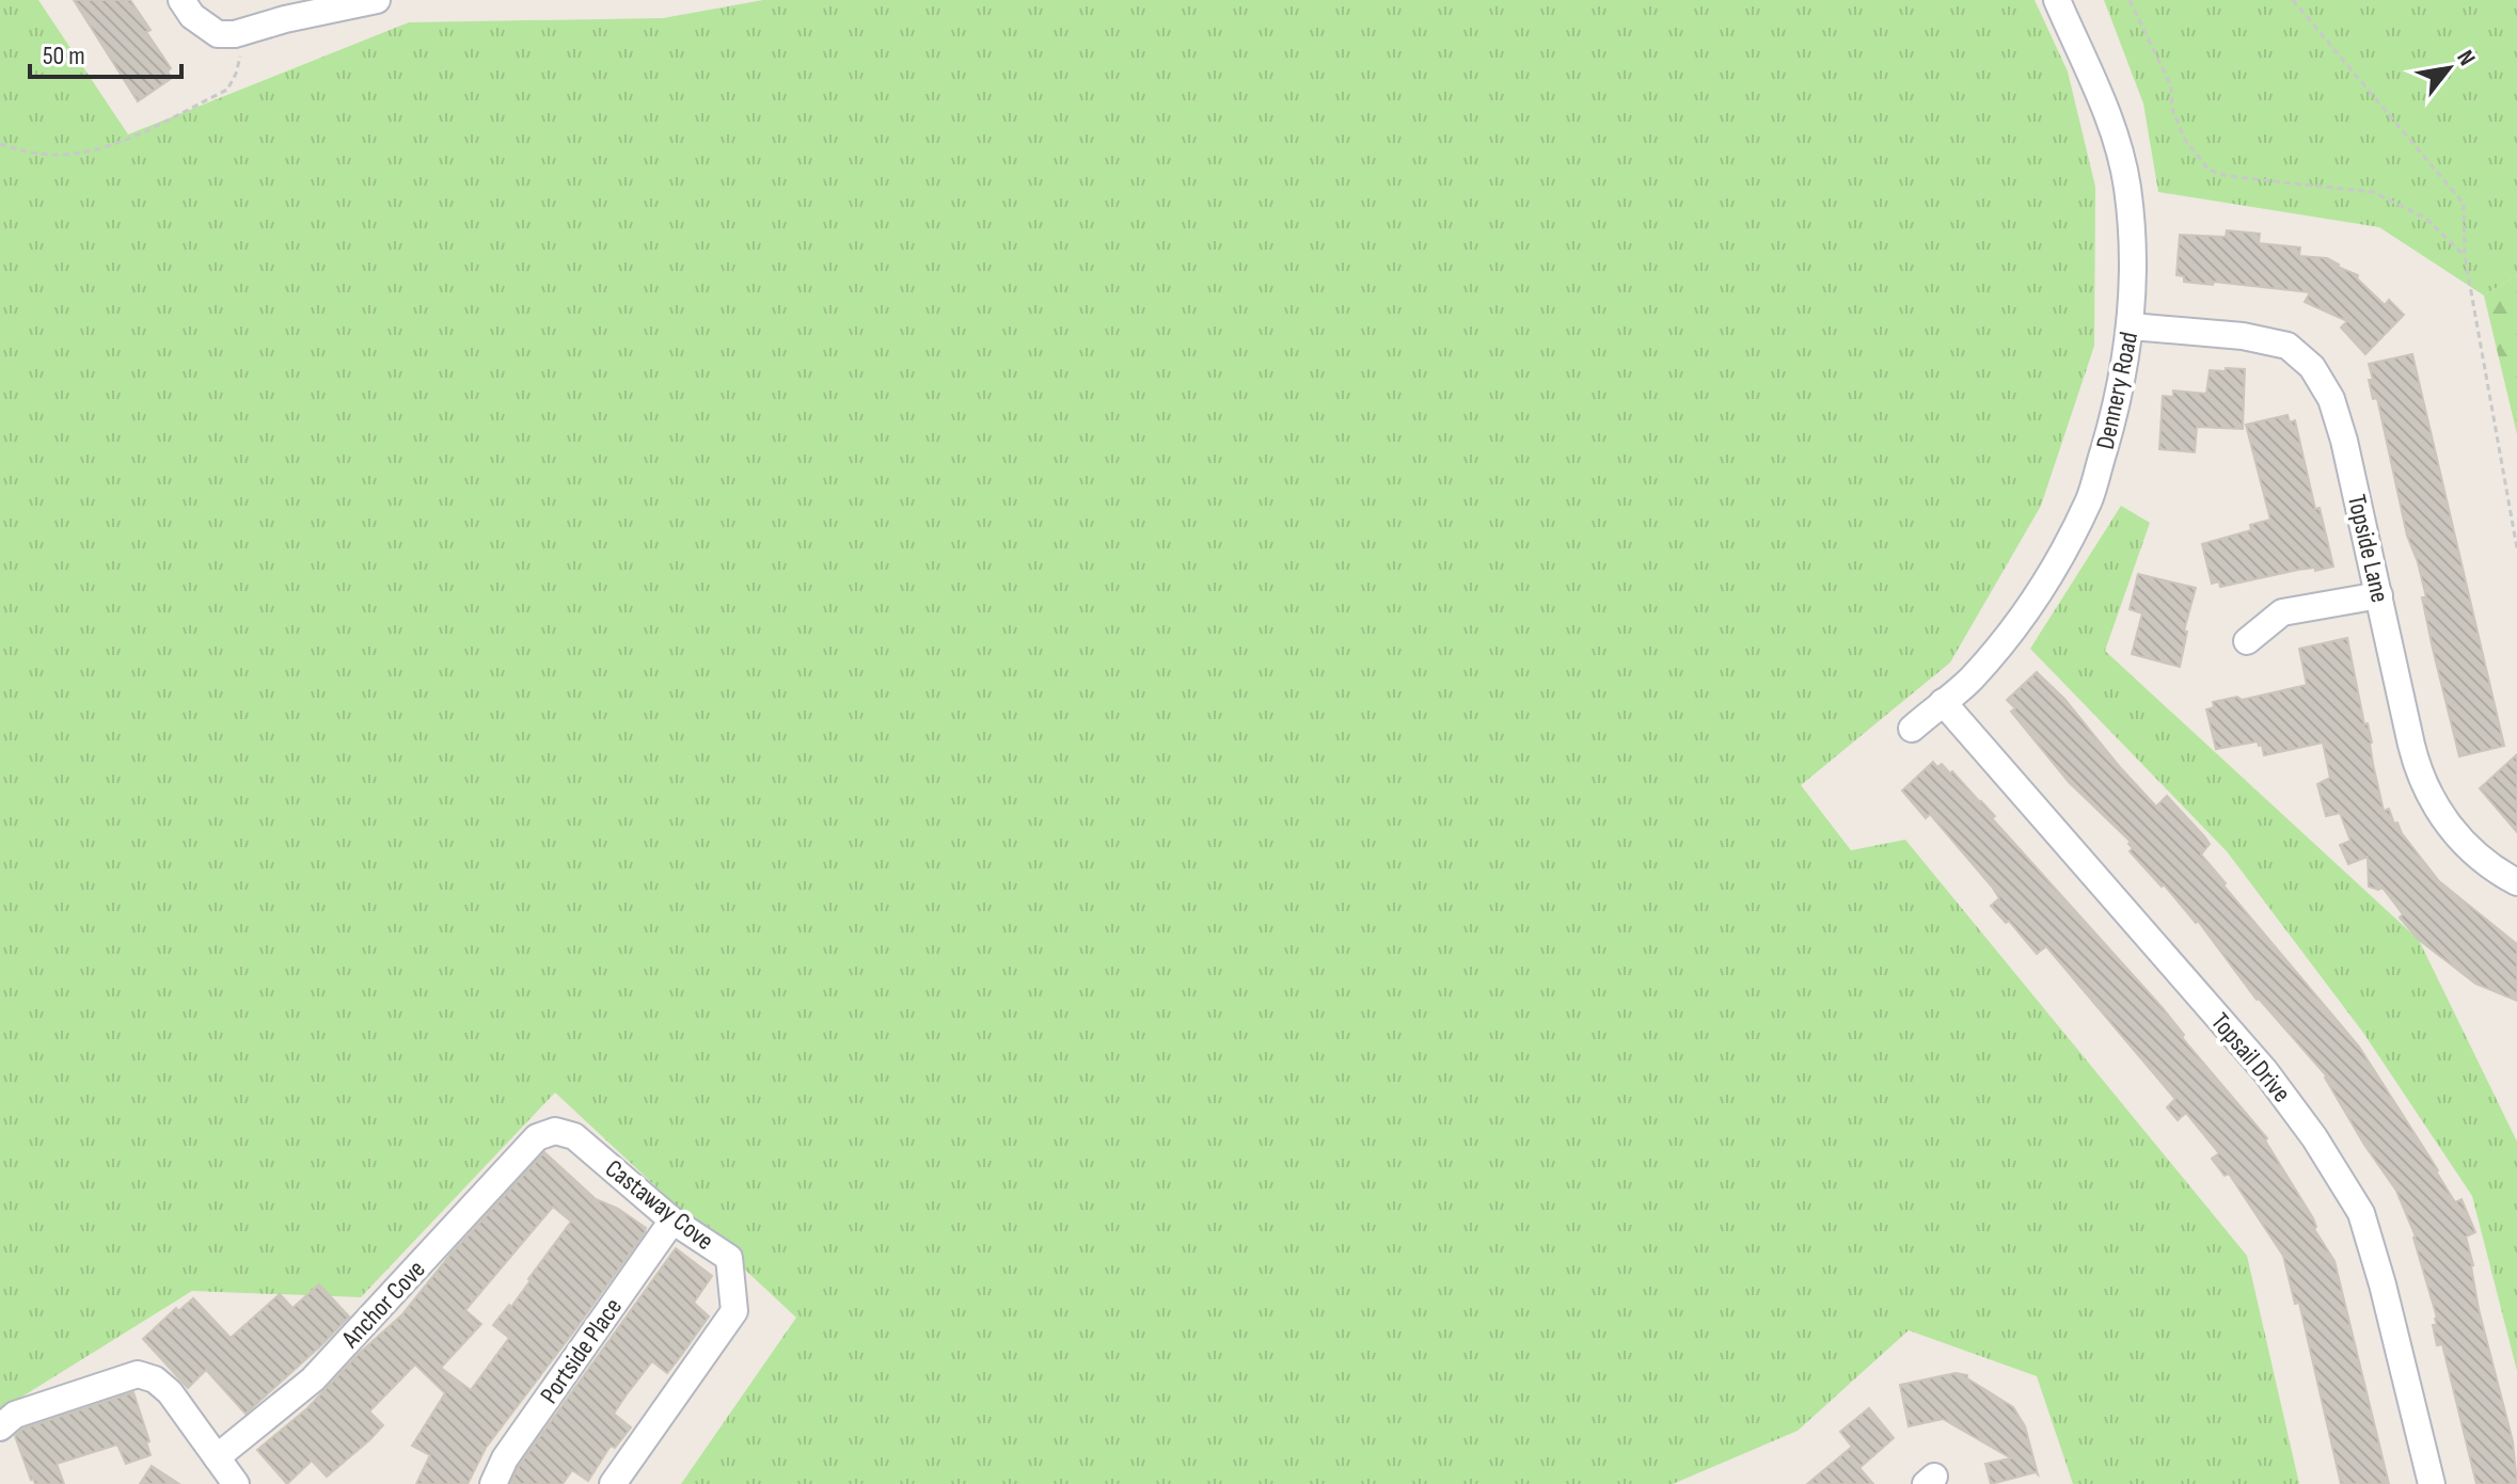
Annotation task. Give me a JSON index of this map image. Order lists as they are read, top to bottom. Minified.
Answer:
{"streets":{"street":["Dennery Road","Topside Lane","Topsail Drive","Castaway Cove","Anchor Cove","Portside Place"]},"crossings":[["Dennery Road","Topside Lane"],["Dennery Road","Topsail Drive"],["Castaway Cove","Anchor Cove"],["Castaway Cove","Portside Place"]],"scale_bar":"50 m","north":"top right"}
